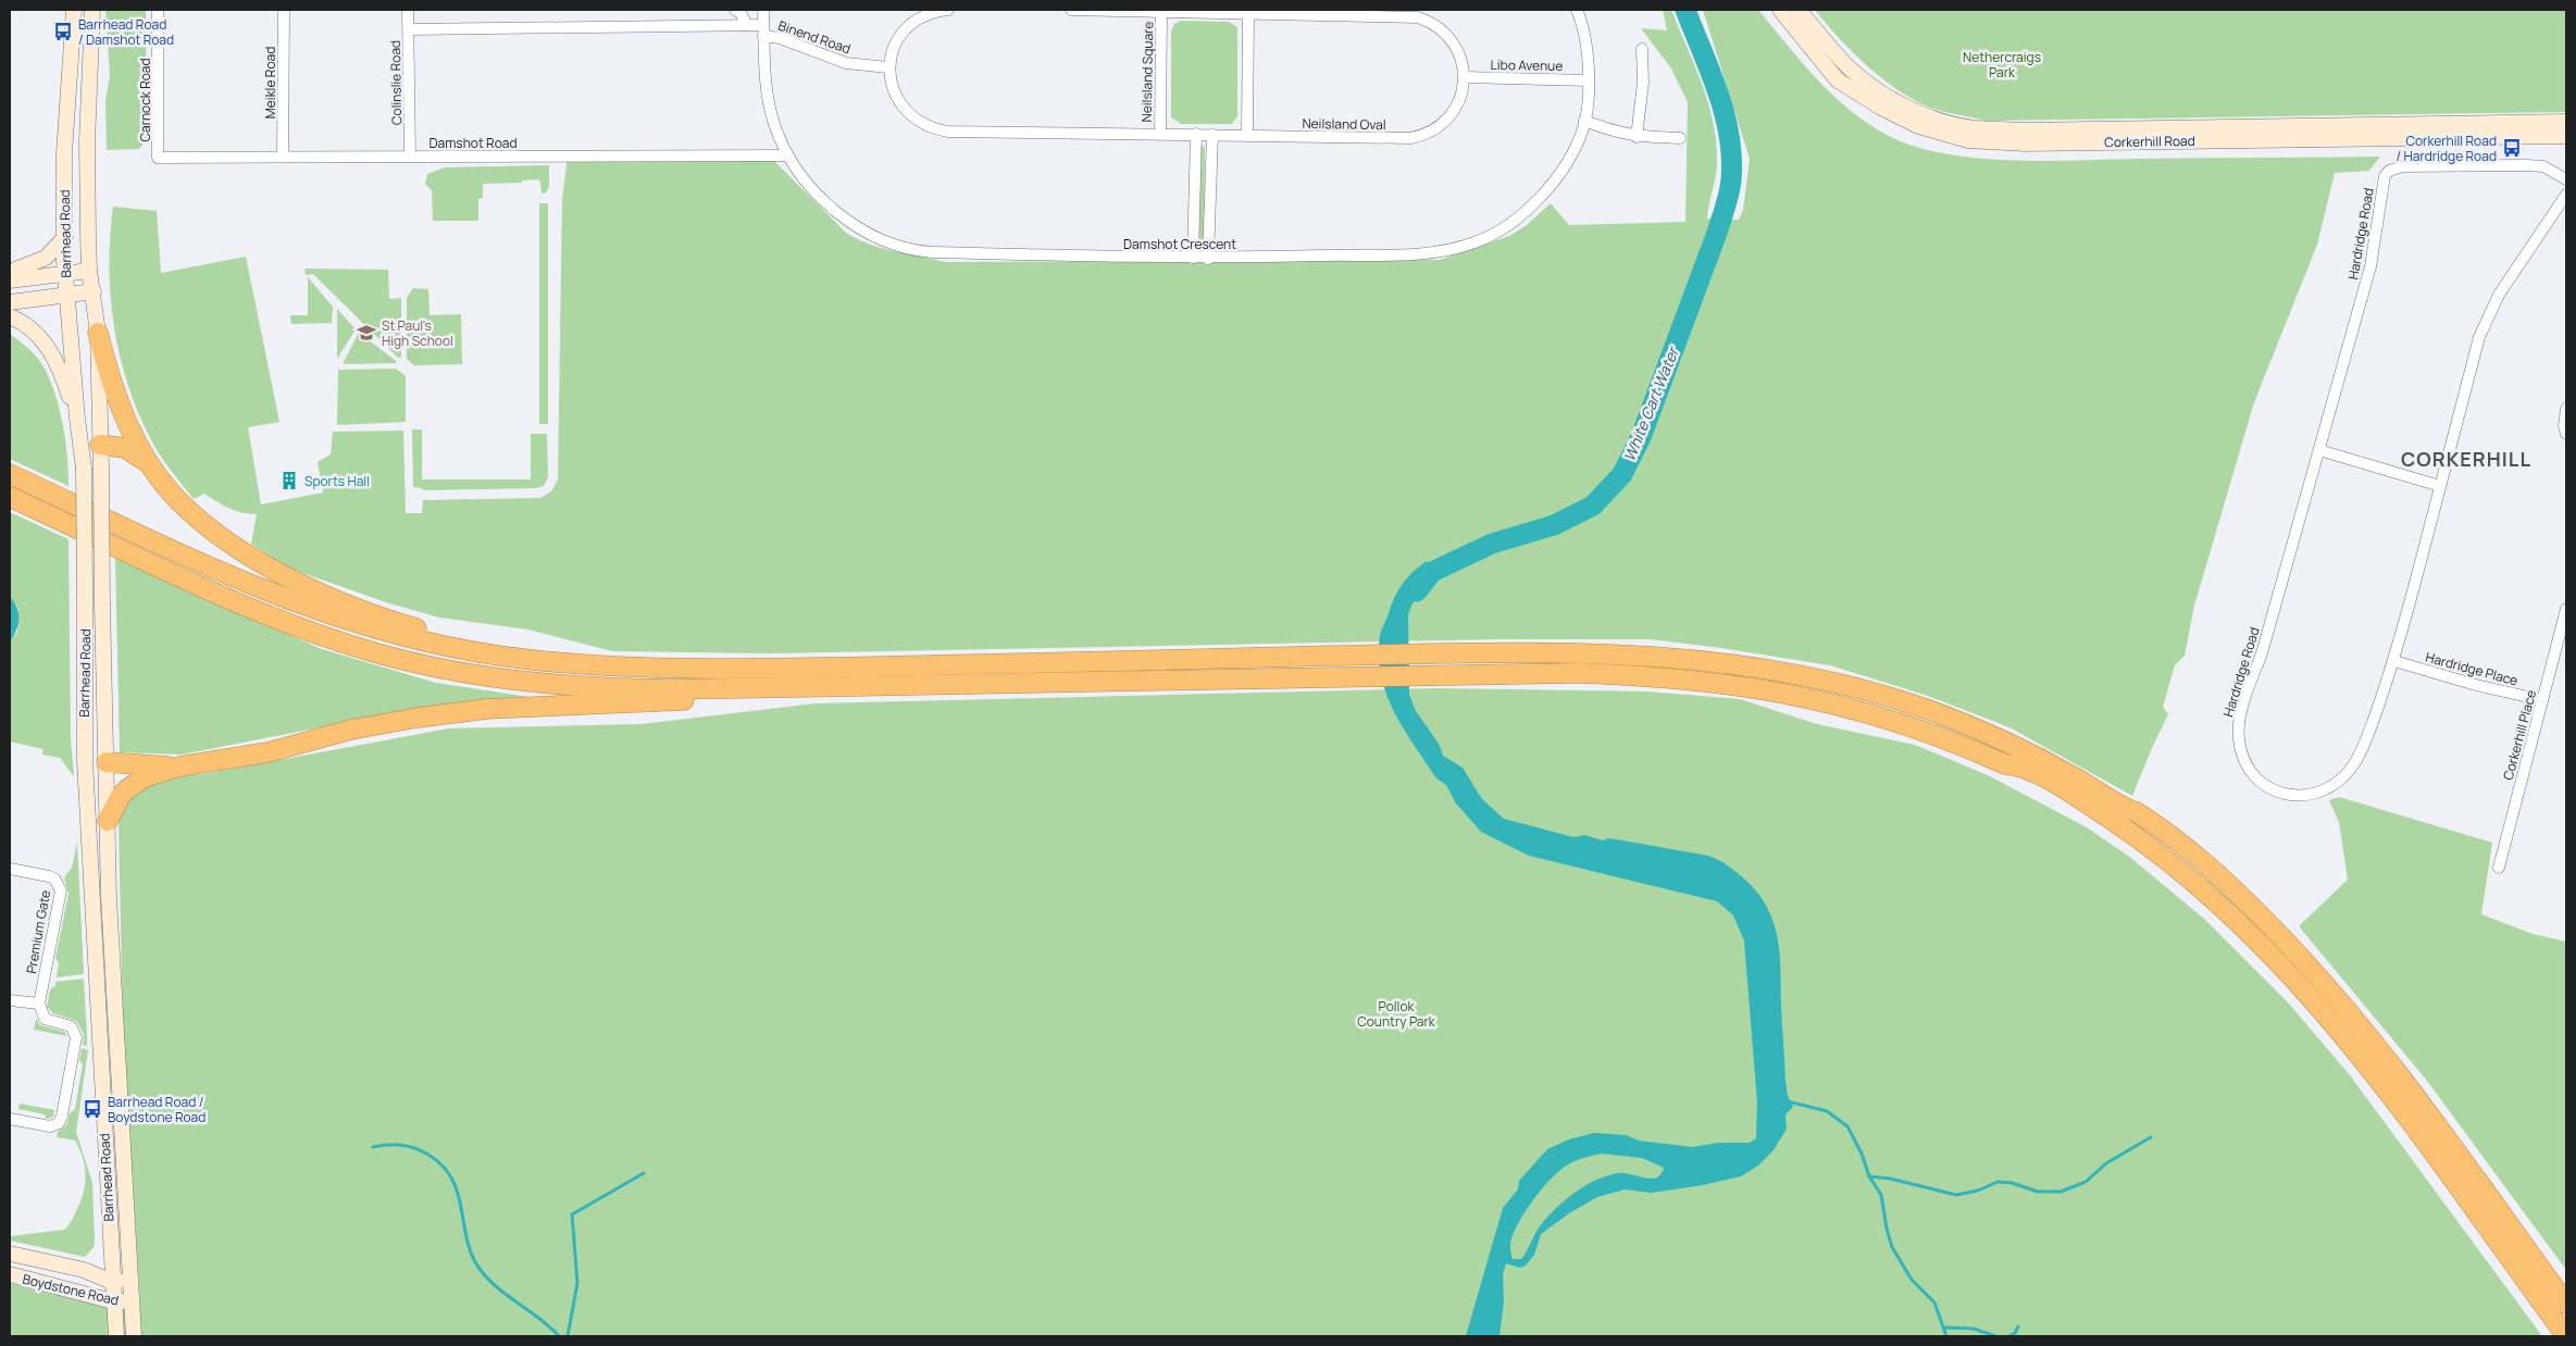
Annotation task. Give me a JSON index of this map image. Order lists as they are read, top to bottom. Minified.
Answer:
{"streets":{"main road":["Corkerhill Road","Barrhead Road","Boydstone Road"],"street":["Binend Road","Libo Avenue","Neilsland Square","Meikle Road","Colinslie Road","Carnock Road","Neilsland Oval","Damshot Road","Hardridge Road","Damshot Crescent","Hardridge Place","Corkerhill Place","Premium Gate"]},"crossings":[["Binend Road","Colinslie Road"],["Binend Road","Neilsland Oval"],["Binend Road","Damshot Crescent"],["Libo Avenue","Neilsland Oval"],["Libo Avenue","Damshot Crescent"],["Neilsland Square","Neilsland Oval"],["Meikle Road","Damshot Road"],["Colinslie Road","Damshot Road"],["Carnock Road","Damshot Road"],["Damshot Road","Damshot Crescent"],["Barrhead Road","Boydstone Road"],["Hardridge Road","Hardridge Place"],["Hardridge Place","Corkerhill Place"]],"districts":["CORKERHILL"],"water":["White Cart Water"],"parks":["Nethercraigs Park","Pollok Country Park"],"places":{"bus stop":["Barrhead Road / Damshot Road","Corkerhill Road / Hardridge Road","Barrhead Road / Boydstone Road"],"school or university":["St Paul's High School"],"building":["Sports Hall"]}}
